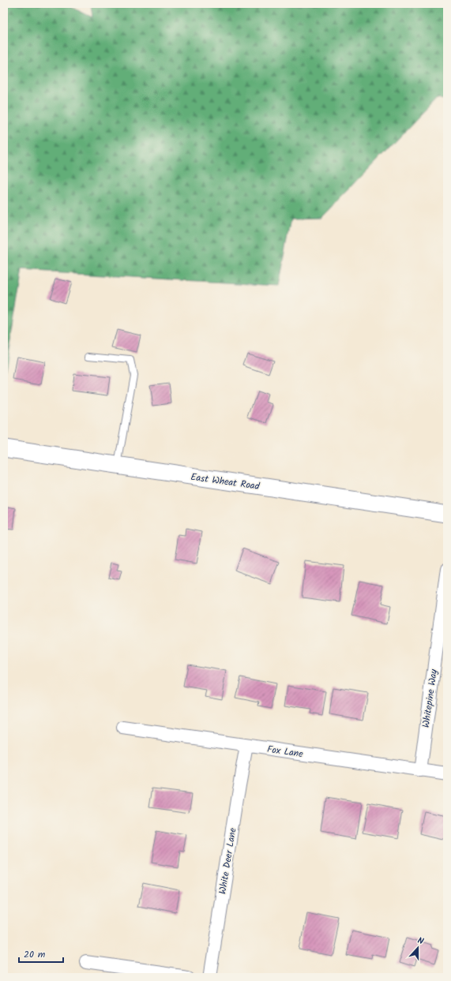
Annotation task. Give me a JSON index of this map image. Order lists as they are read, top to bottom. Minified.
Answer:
{"streets":{"street":["East Wheat Road","Whitepine Way","Fox Lane","White Deer Lane"]},"crossings":[["Whitepine Way","Fox Lane"],["Fox Lane","White Deer Lane"]],"scale_bar":"20 m","north":"top"}
